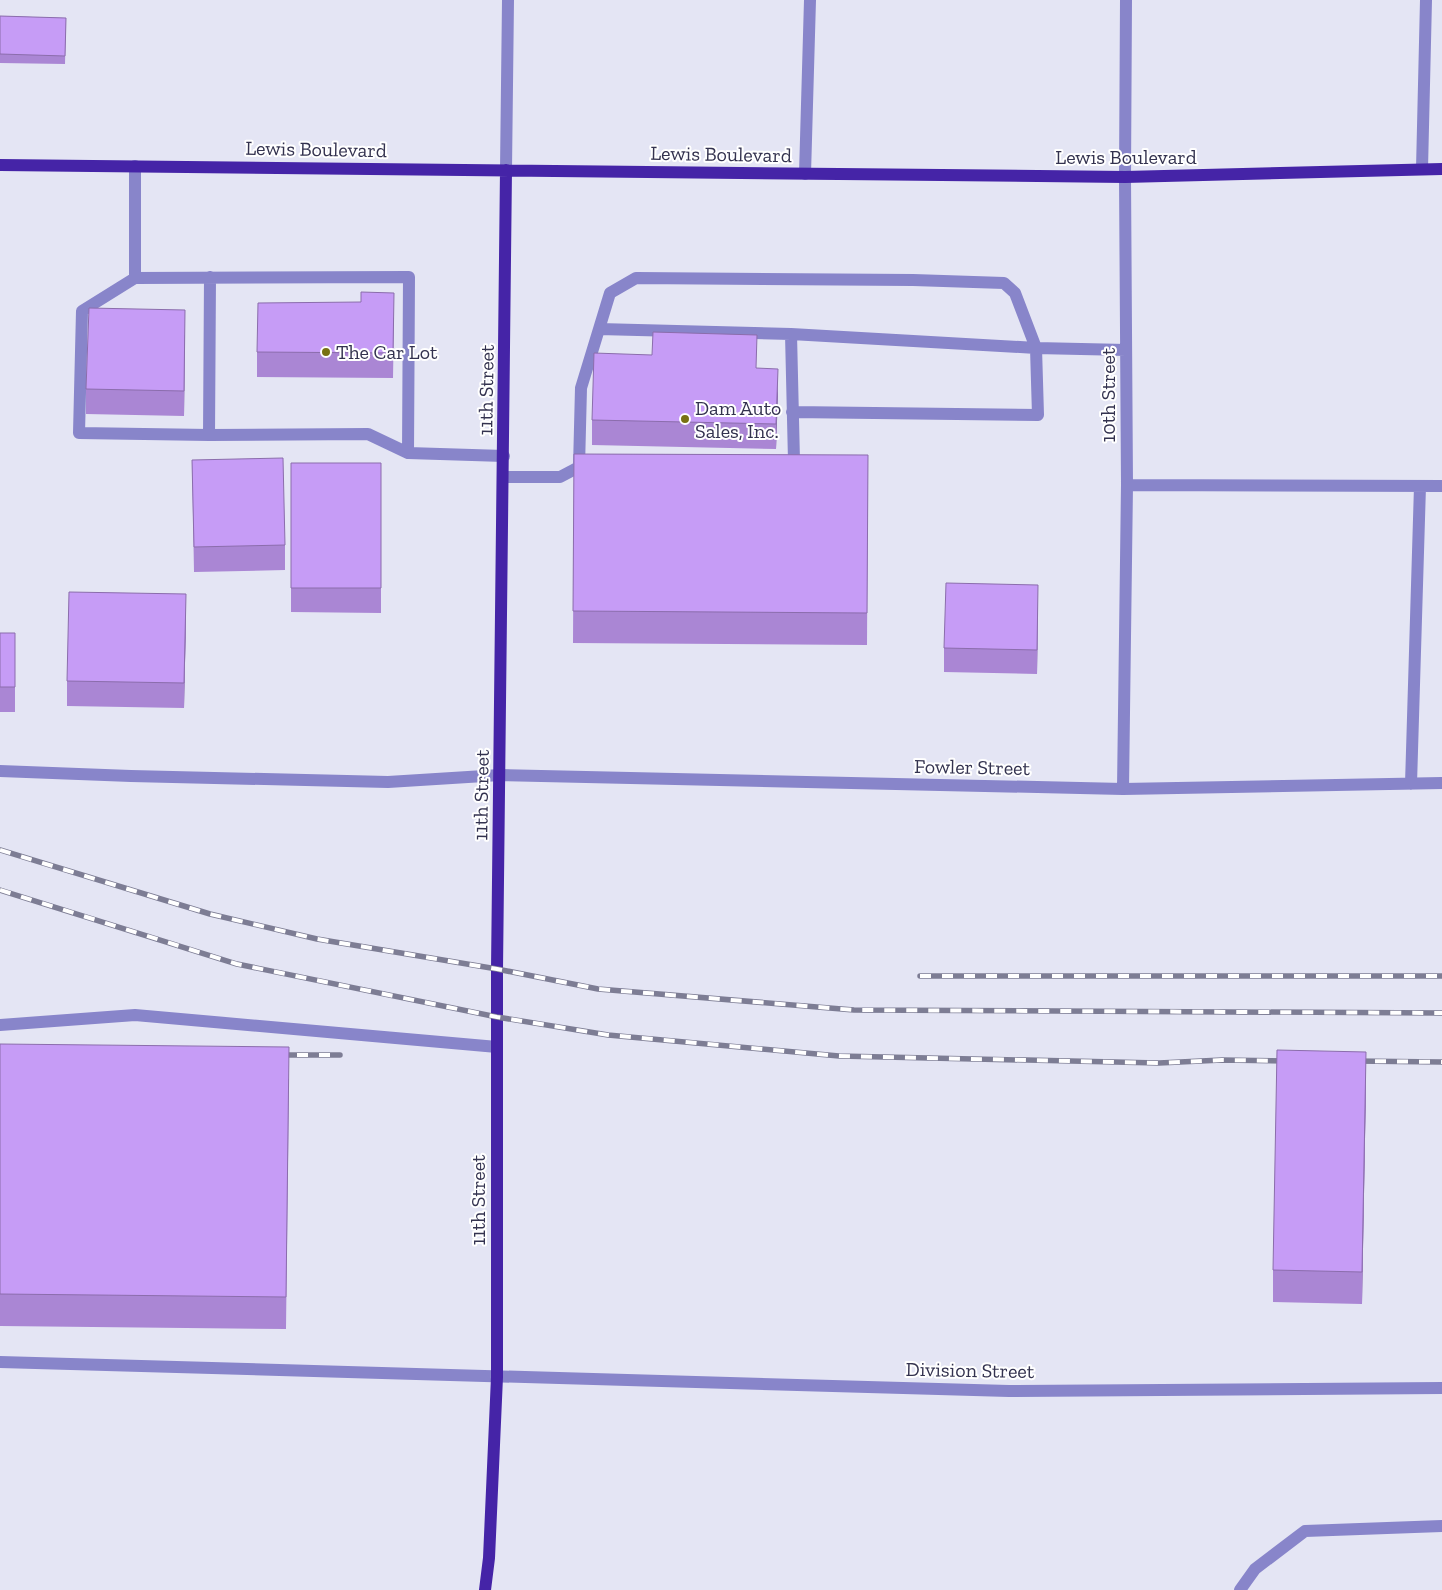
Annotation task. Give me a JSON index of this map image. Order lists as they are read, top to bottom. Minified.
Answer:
{"streets":{"main road":["Lewis Boulevard","11th Street"],"street":["10th Street","Fowler Street","Division Street"]},"crossings":[["Lewis Boulevard","11th Street"],["Lewis Boulevard","10th Street"],["11th Street","Fowler Street"],["11th Street","Division Street"],["10th Street","Fowler Street"]],"places":["The Car Lot","Dam Auto Sales, Inc."]}
